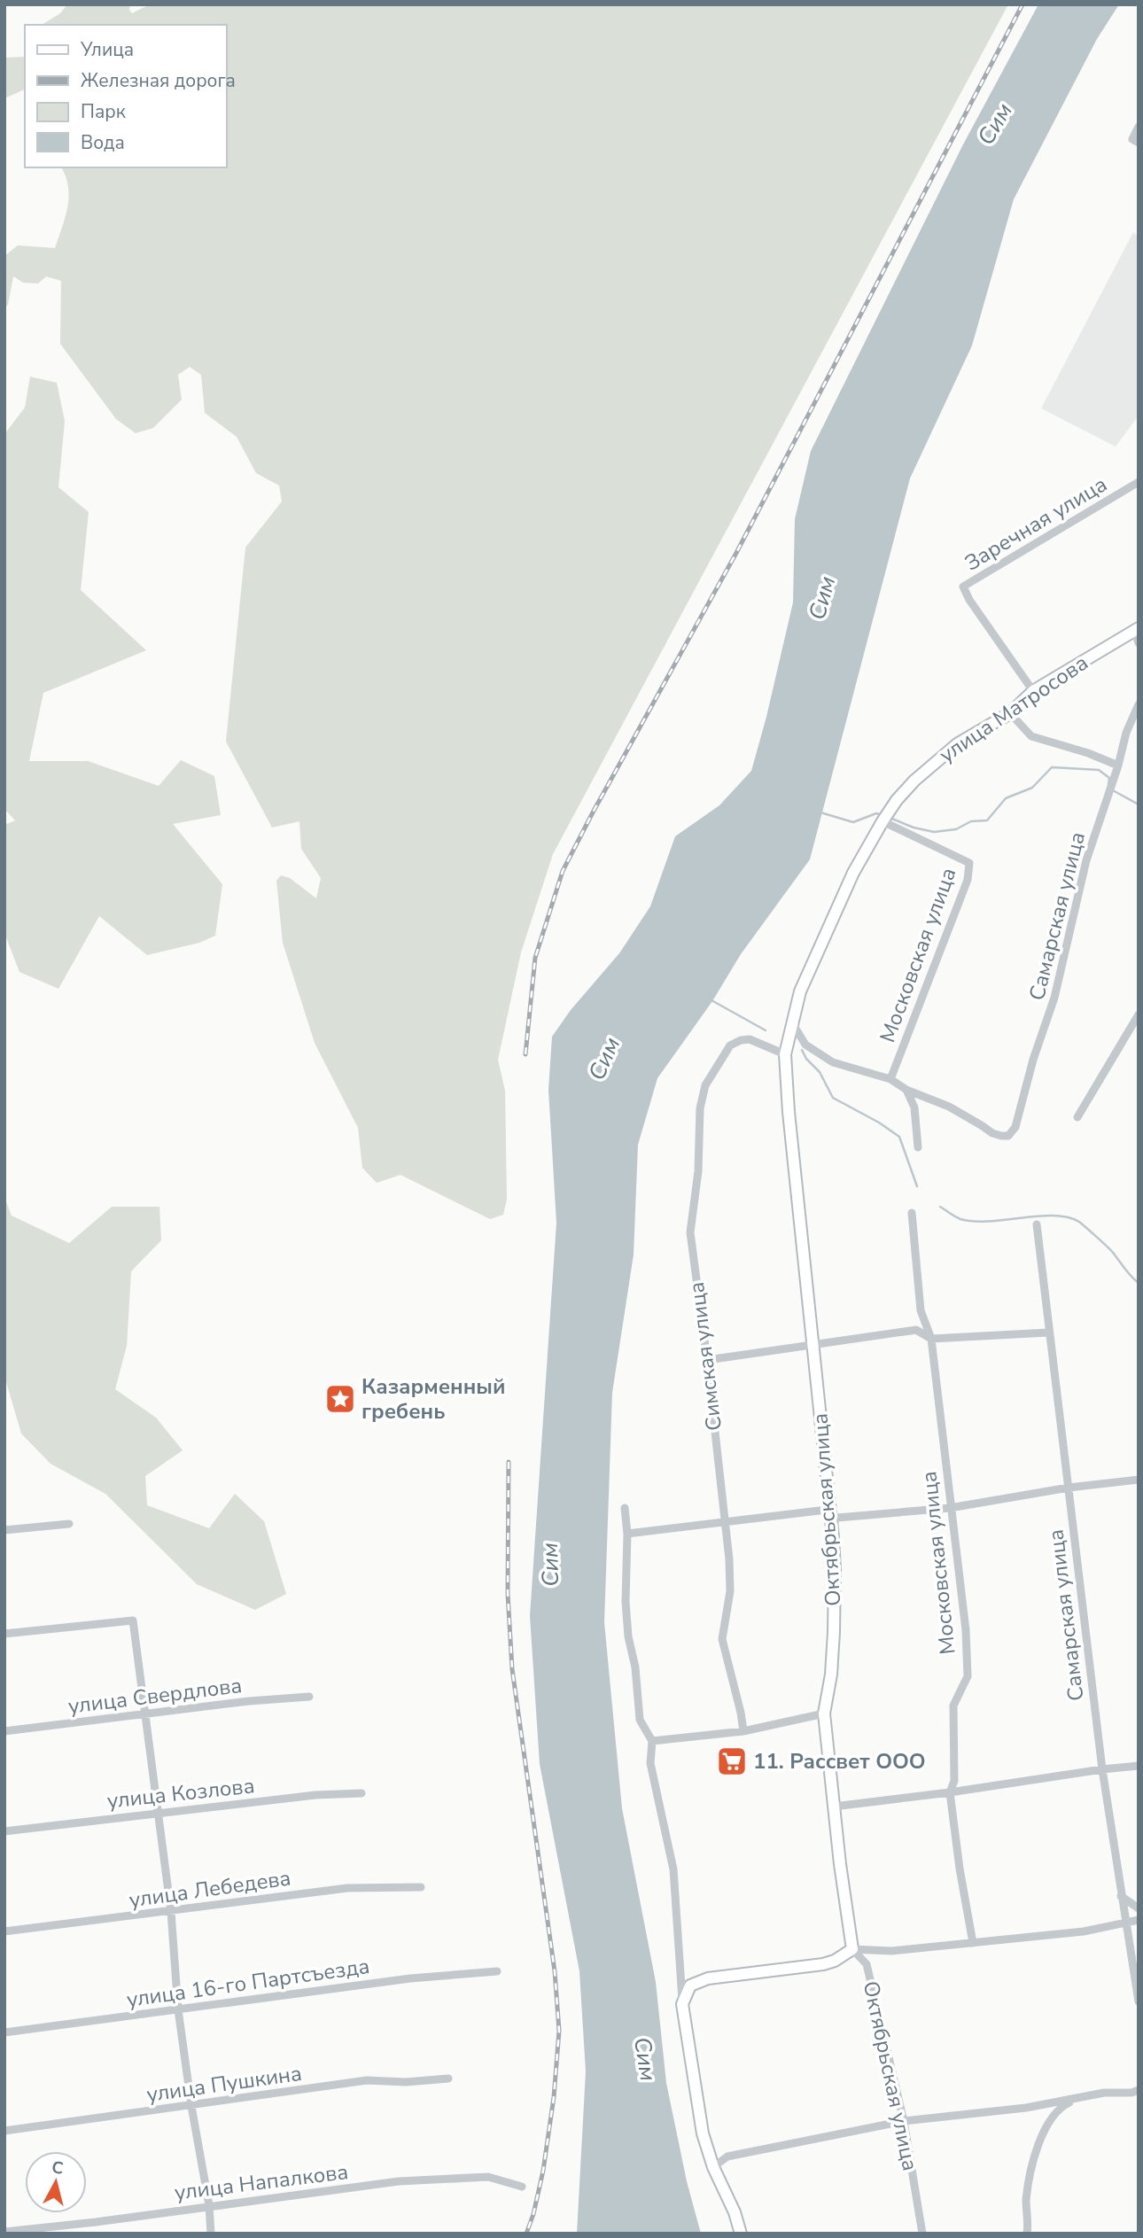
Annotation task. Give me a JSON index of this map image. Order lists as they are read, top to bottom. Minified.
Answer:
{"streets":{"main road":["улица Матросова","Октябрьская улица"],"street":["Заречная улица","Самарская улица","Московская улица","Симская улица","улица Свердлова","улица Козлова","улица Лебедева","улица 16-го Партсъезда","улица Пушкина","улица Напалкова"]},"crossings":[["Заречная улица","улица Матросова"],["улица Матросова","Октябрьская улица"],["Московская улица","Октябрьская улица"],["Симская улица","Октябрьская улица"]],"water":["Сим"],"places":{"place":["Казарменный гребень"],"supermarket":["11. Рассвет ООО"]},"legend":["Улица","Железная дорога","Парк","Вода"],"north":"top"}
